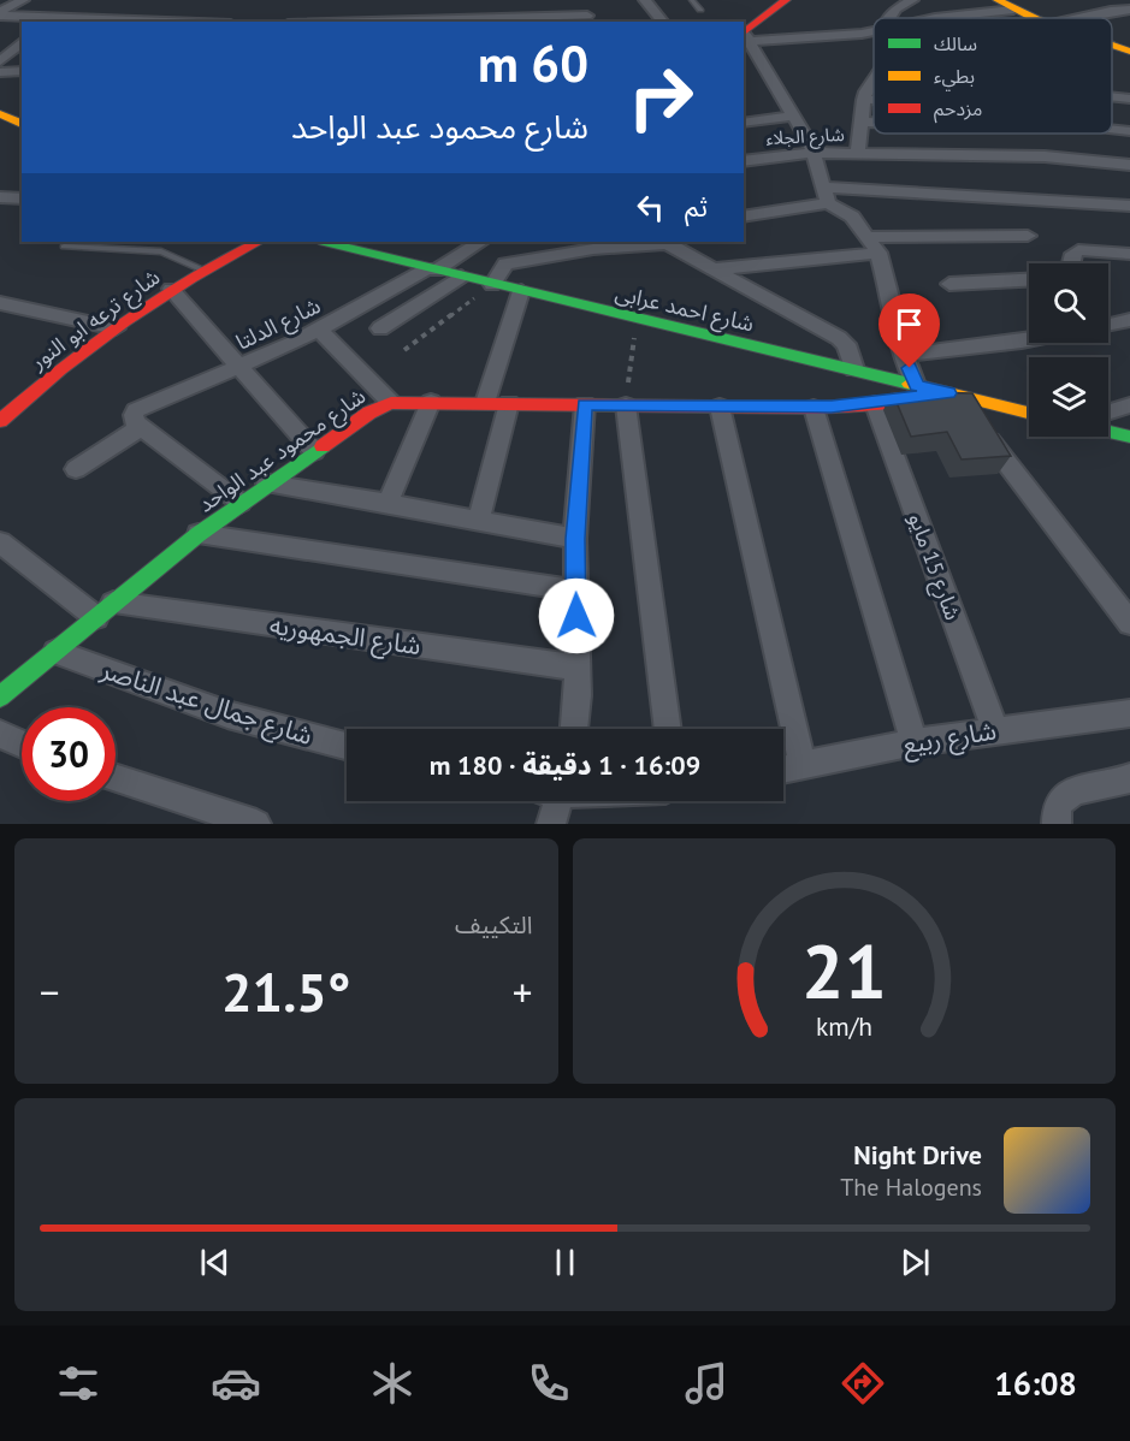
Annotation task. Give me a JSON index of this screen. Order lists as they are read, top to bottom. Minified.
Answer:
{"streets":{"street":["شارع الجلاء","شارع احمد عرابى","شارع ترعه ابو النور","شارع الدلتا","شارع محمود عبد الواحد","شارع 15 مايو","شارع الجمهوريه","شارع جمال عبد الناصر","شارع ربيع"]},"crossings":[["شارع احمد عرابى","شارع الدلتا"],["شارع احمد عرابى","شارع محمود عبد الواحد"],["شارع محمود عبد الواحد","شارع 15 مايو"],["شارع محمود عبد الواحد","شارع الجمهوريه"],["شارع محمود عبد الواحد","شارع جمال عبد الناصر"],["شارع 15 مايو","شارع ربيع"]],"legend":["سالك","بطيء","مزدحم"],"page":{"turn":["60 m","شارع محمود عبد الواحد"],"then":"ثم","limit":"30","trip":"16:09 · 1 دقيقة · 180 m","tile":"التكييف","heat":["−","21.5°","+"],"song":["Night Drive","The Halogens"],"tabs":"16:08","gauge":["21","km/h"]}}
